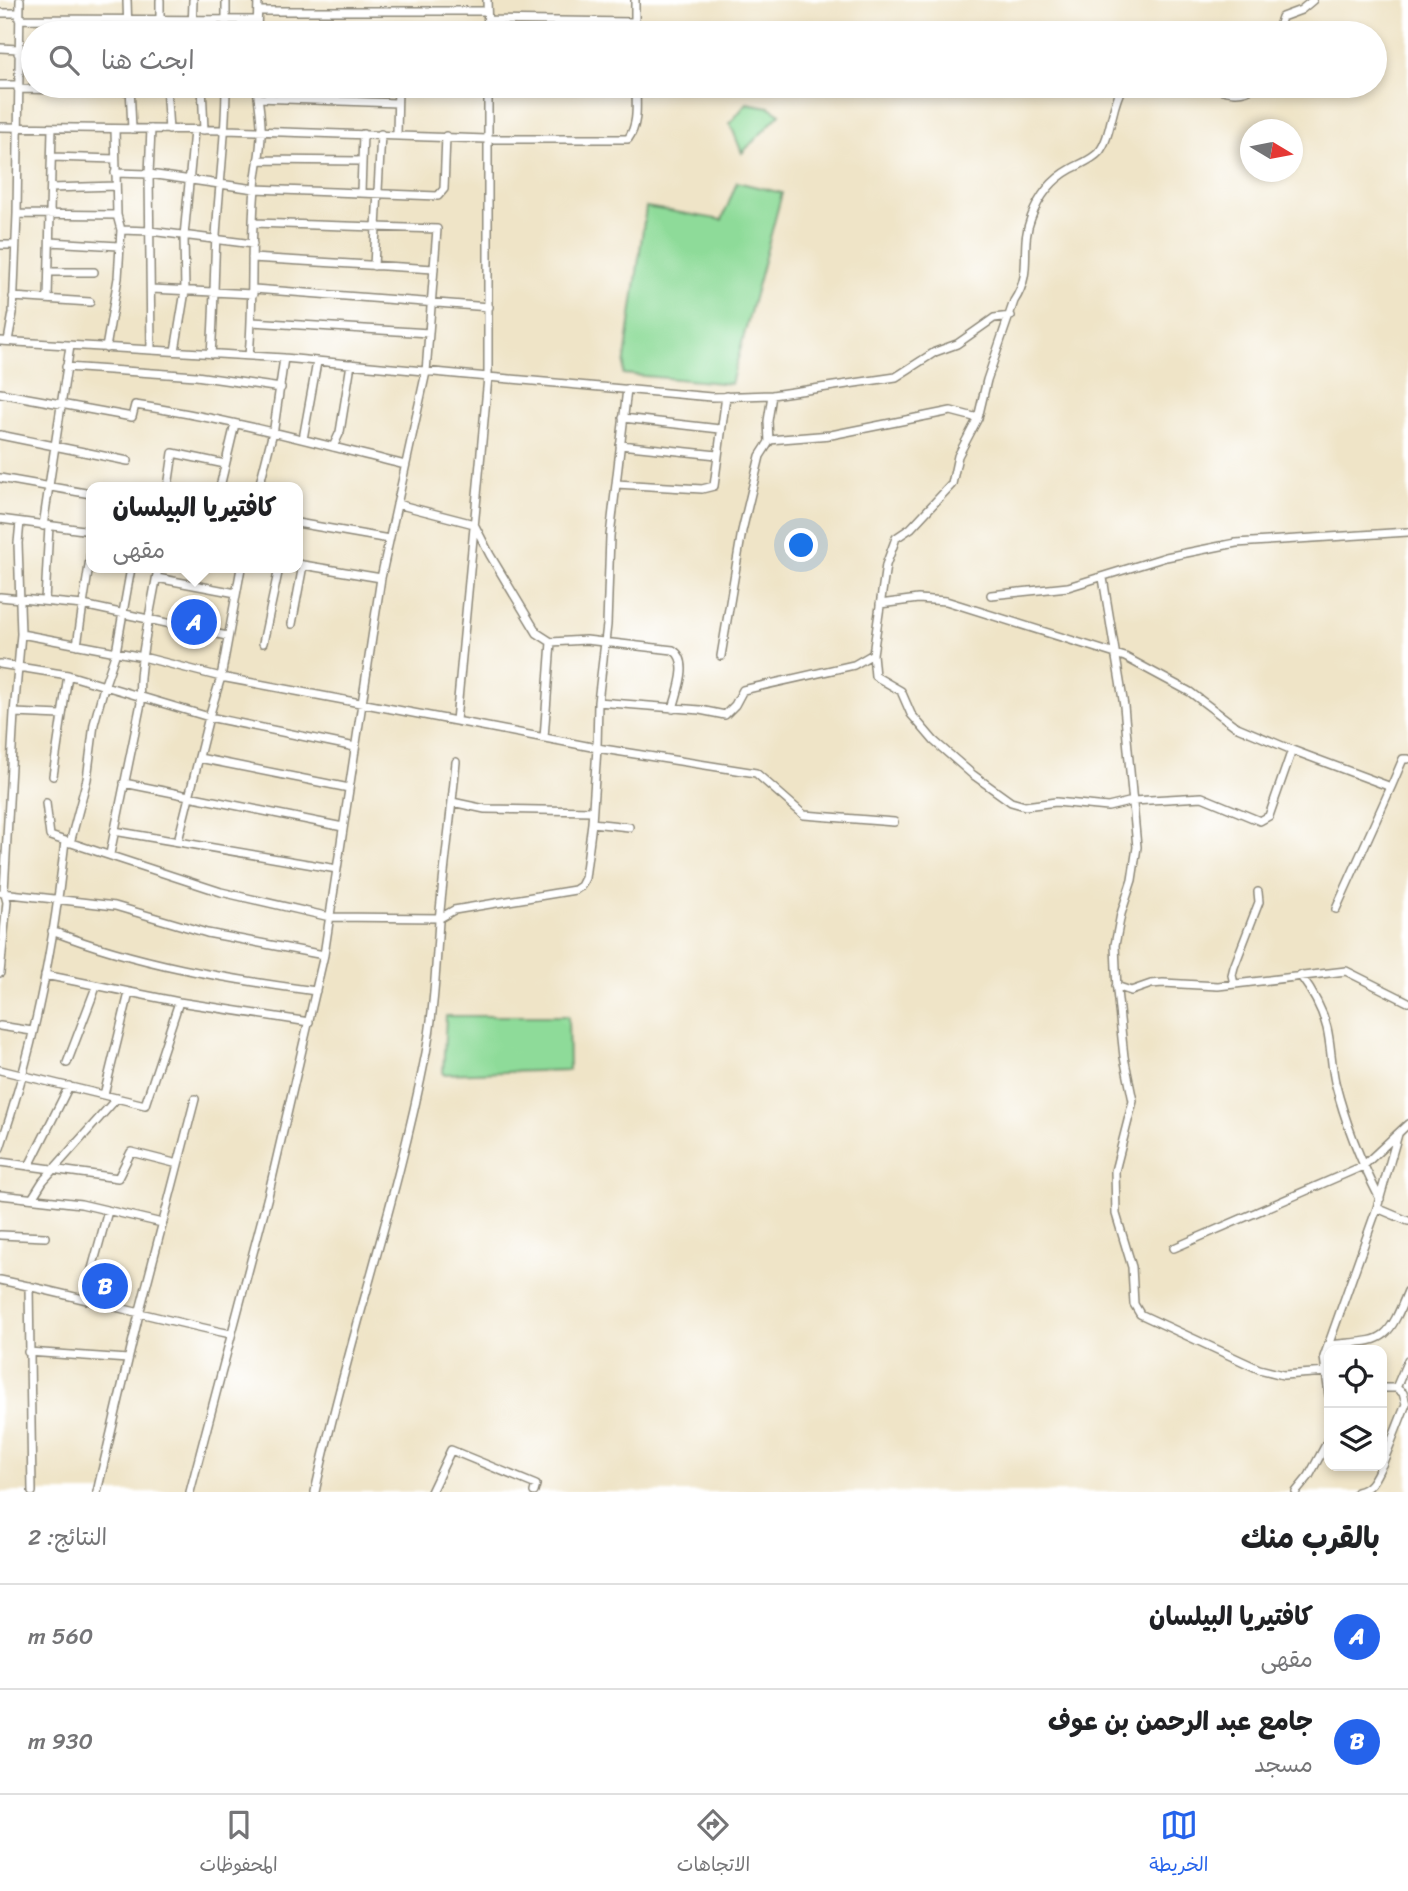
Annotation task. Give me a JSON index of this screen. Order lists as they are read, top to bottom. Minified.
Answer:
{"north":"right","page":{"search":"ابحث هنا","popup":["كافتيريا البيلسان","مقهى"],"pins":["A","B"],"heading":["بالقرب منك","النتائج: 2"],"list":[{"mark":"A","name":"كافتيريا البيلسان","note":"مقهى","value":"560 m"},{"mark":"B","name":"جامع عبد الرحمن بن عوف","note":"مسجد","value":"930 m"}],"nav":["الخريطة","الاتجاهات","المحفوظات"]}}
